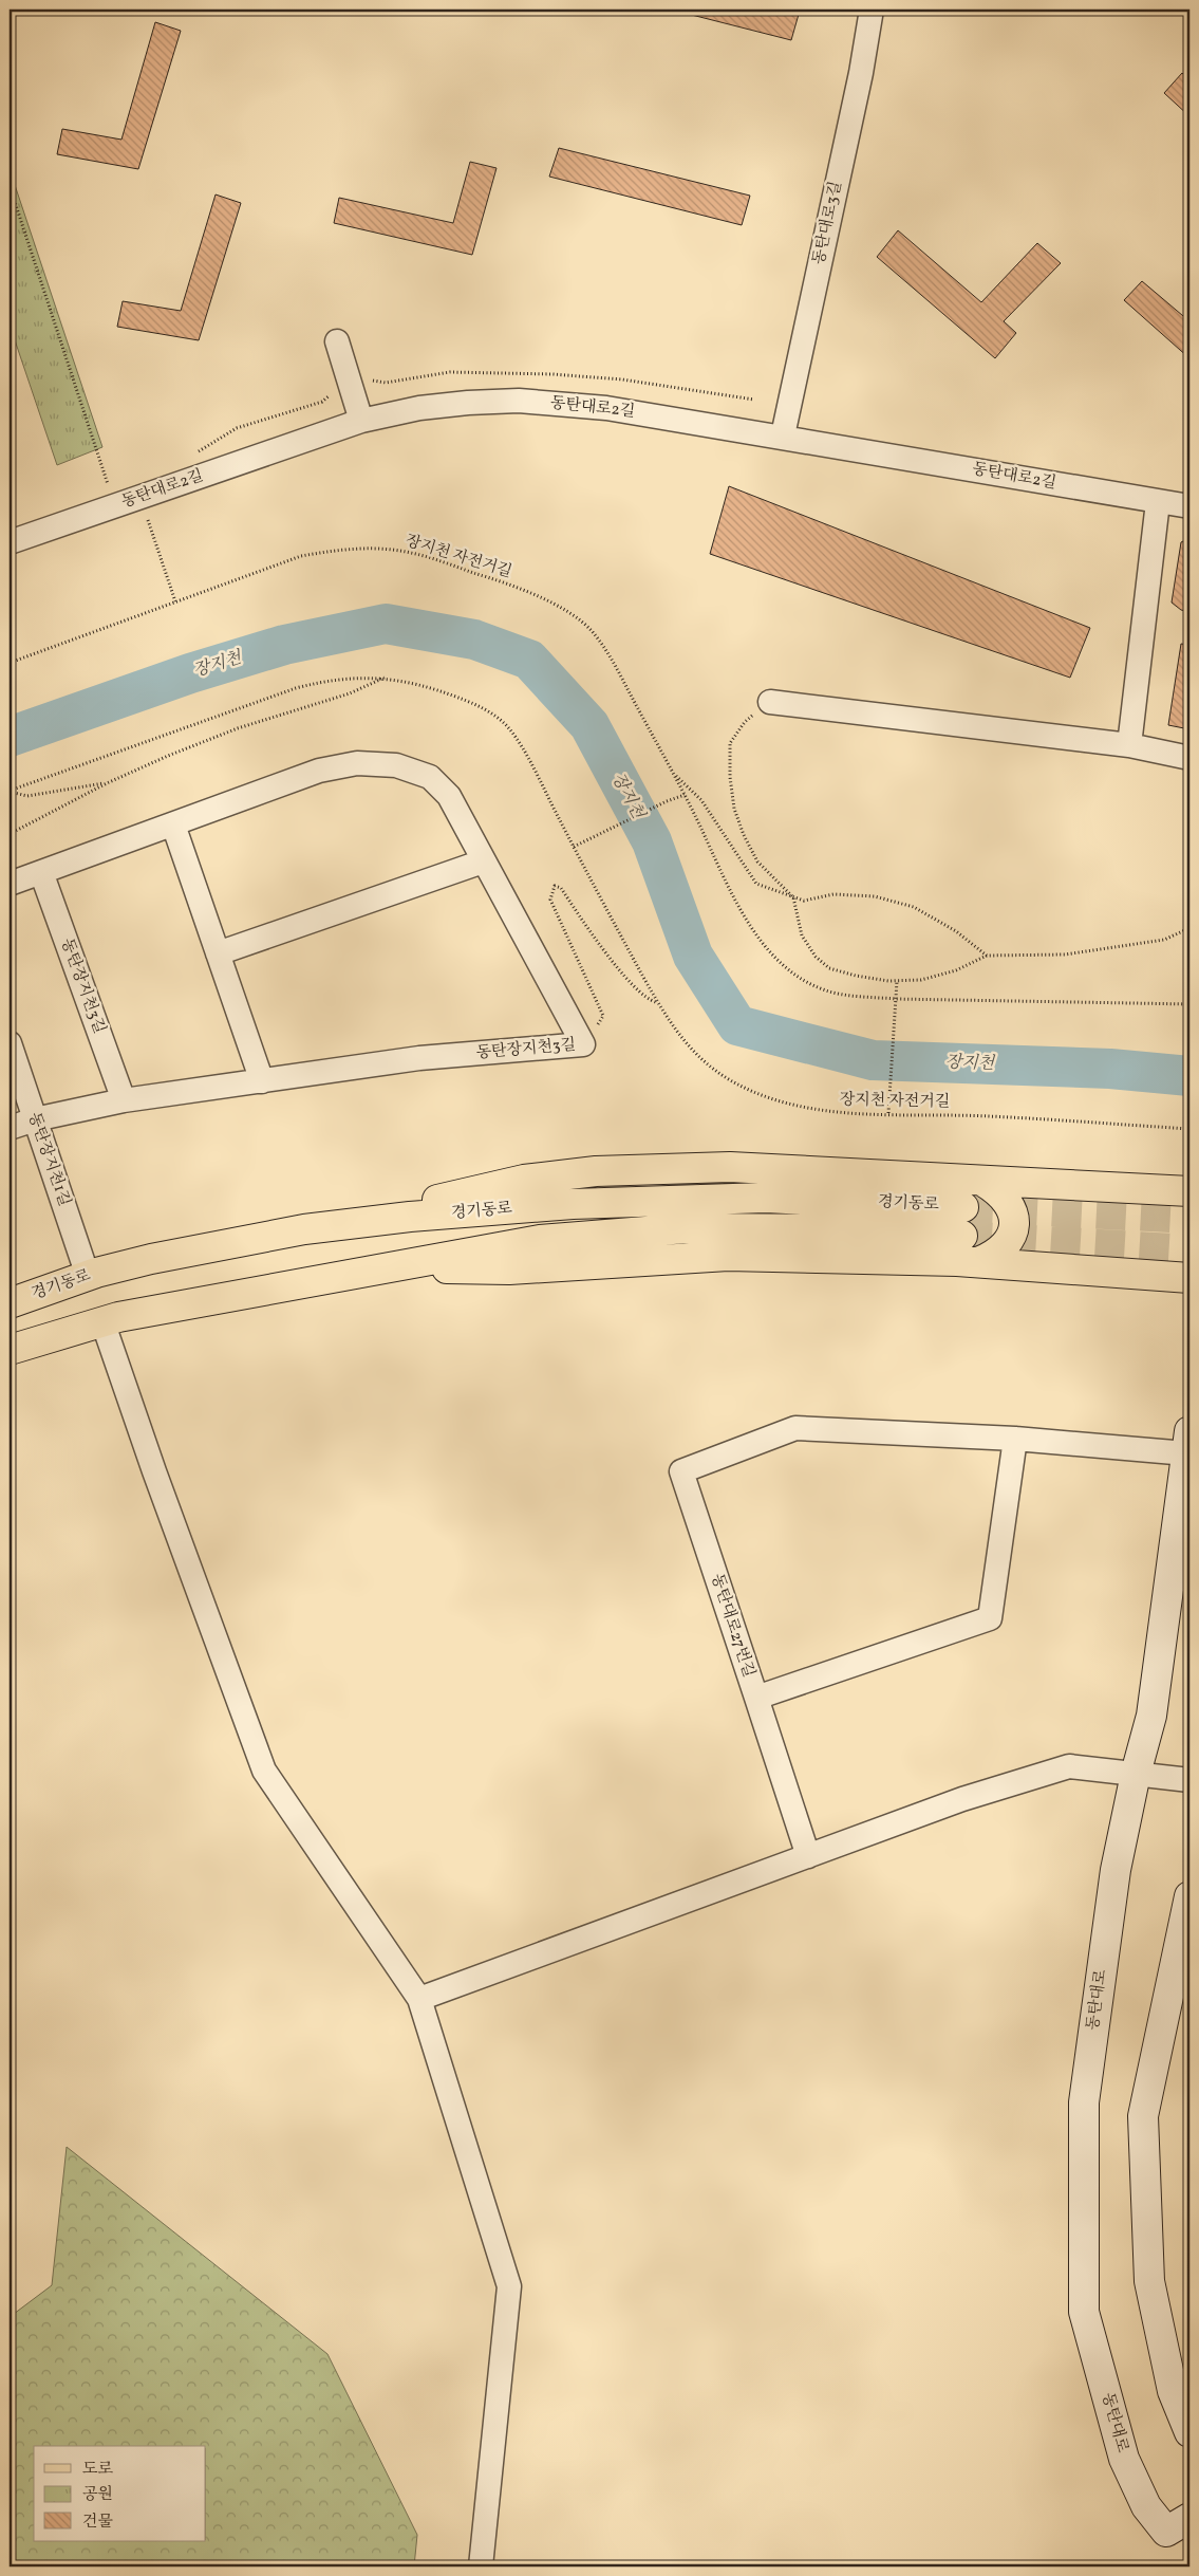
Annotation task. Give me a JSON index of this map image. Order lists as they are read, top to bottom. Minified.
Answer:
{"streets":{"main road":["경기동로","동탄대로"],"street":["동탄대로3길","동탄대로2길","동탄장지천3길","동탄장지천1길","동탄대로27번길"],"path":["장지천 자전거길"]},"crossings":[["동탄대로3길","동탄대로2길"],["동탄장지천3길","동탄장지천1길"],["동탄장지천1길","경기동로"],["동탄대로27번길","동탄대로"]],"water":["장지천"],"legend":["도로","공원","건물"]}
